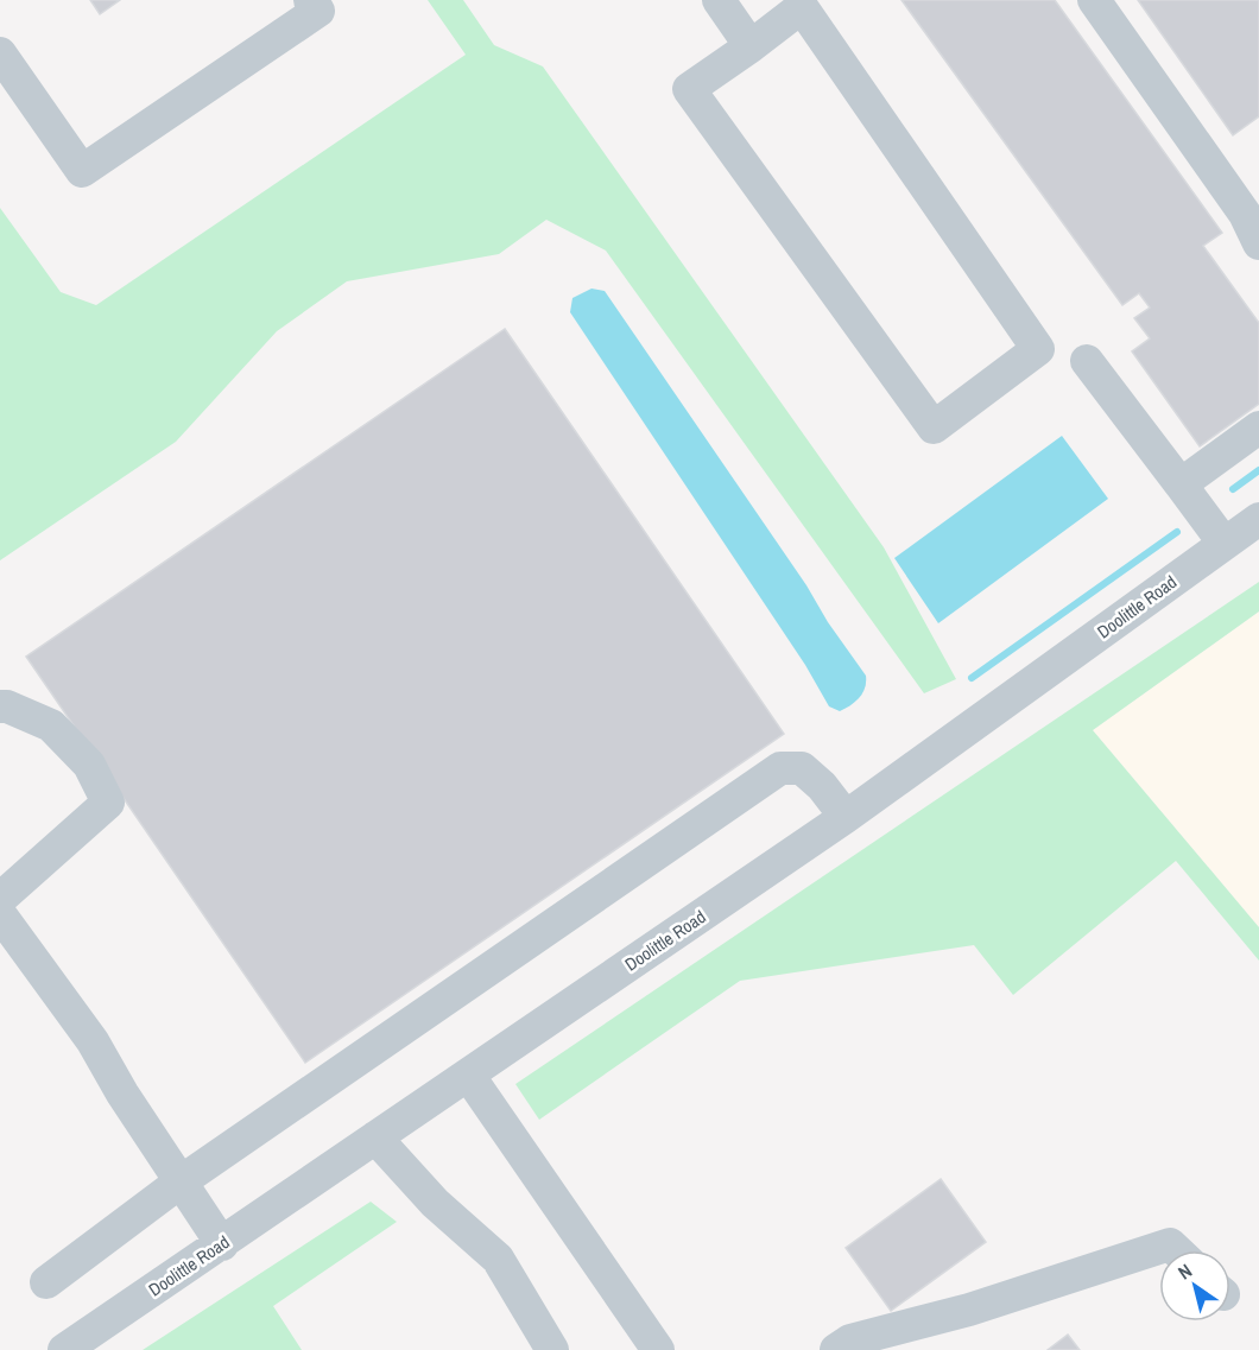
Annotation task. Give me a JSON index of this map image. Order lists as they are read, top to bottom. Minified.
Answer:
{"streets":{"street":["Doolittle Road"]},"north":"top left"}
